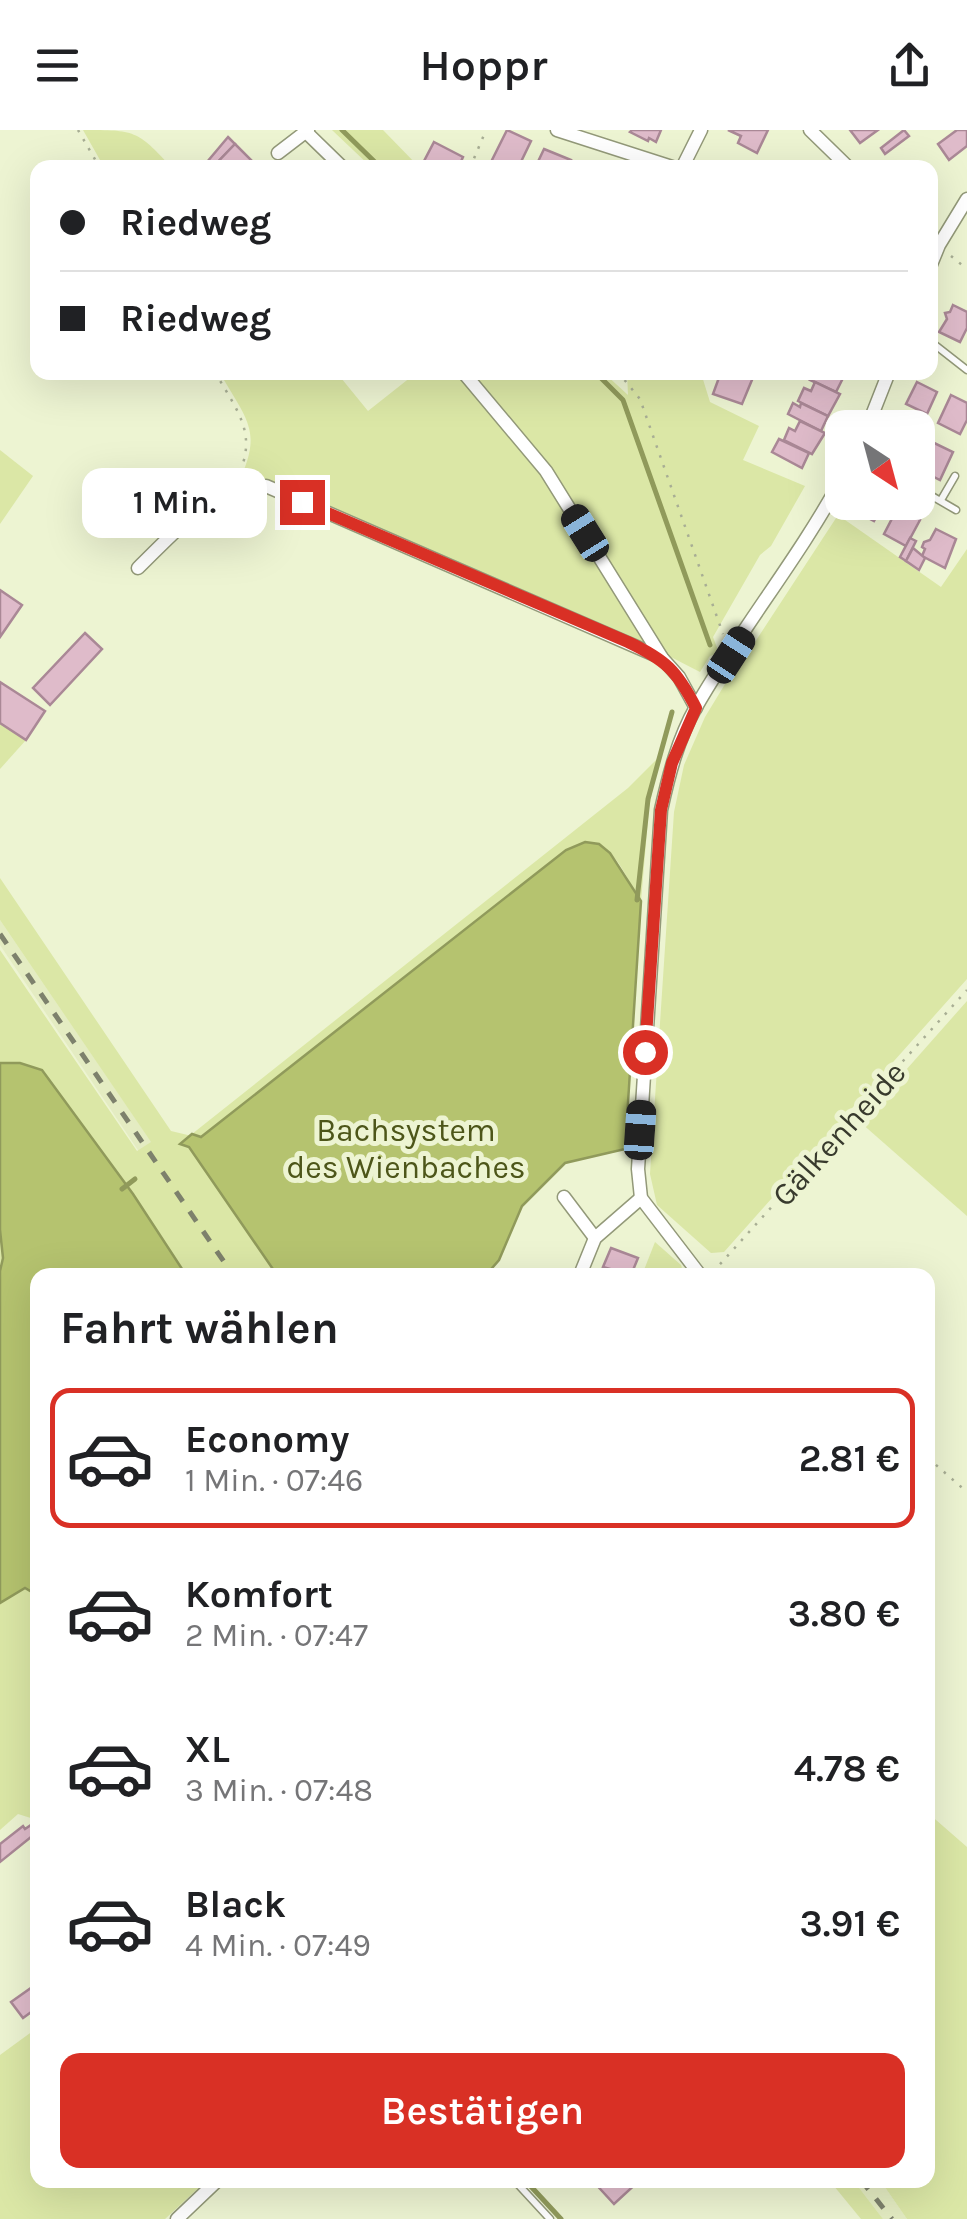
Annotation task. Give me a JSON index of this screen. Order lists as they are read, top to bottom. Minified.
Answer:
{"streets":{"path":["Gälkenheide"]},"parks":["Bachsystem des Wienbaches"],"north":"bottom right","page":{"header":"Hoppr","banner":["Riedweg","Riedweg"],"bubble":"1 Min.","heading":"Fahrt wählen","list":[{"name":"Economy","note":"1 Min. · 07:46","value":"2.81 €"},{"name":"Komfort","note":"2 Min. · 07:47","value":"3.80 €"},{"name":"XL","note":"3 Min. · 07:48","value":"4.78 €"},{"name":"Black","note":"4 Min. · 07:49","value":"3.91 €"}],"buttons":"Bestätigen"}}
